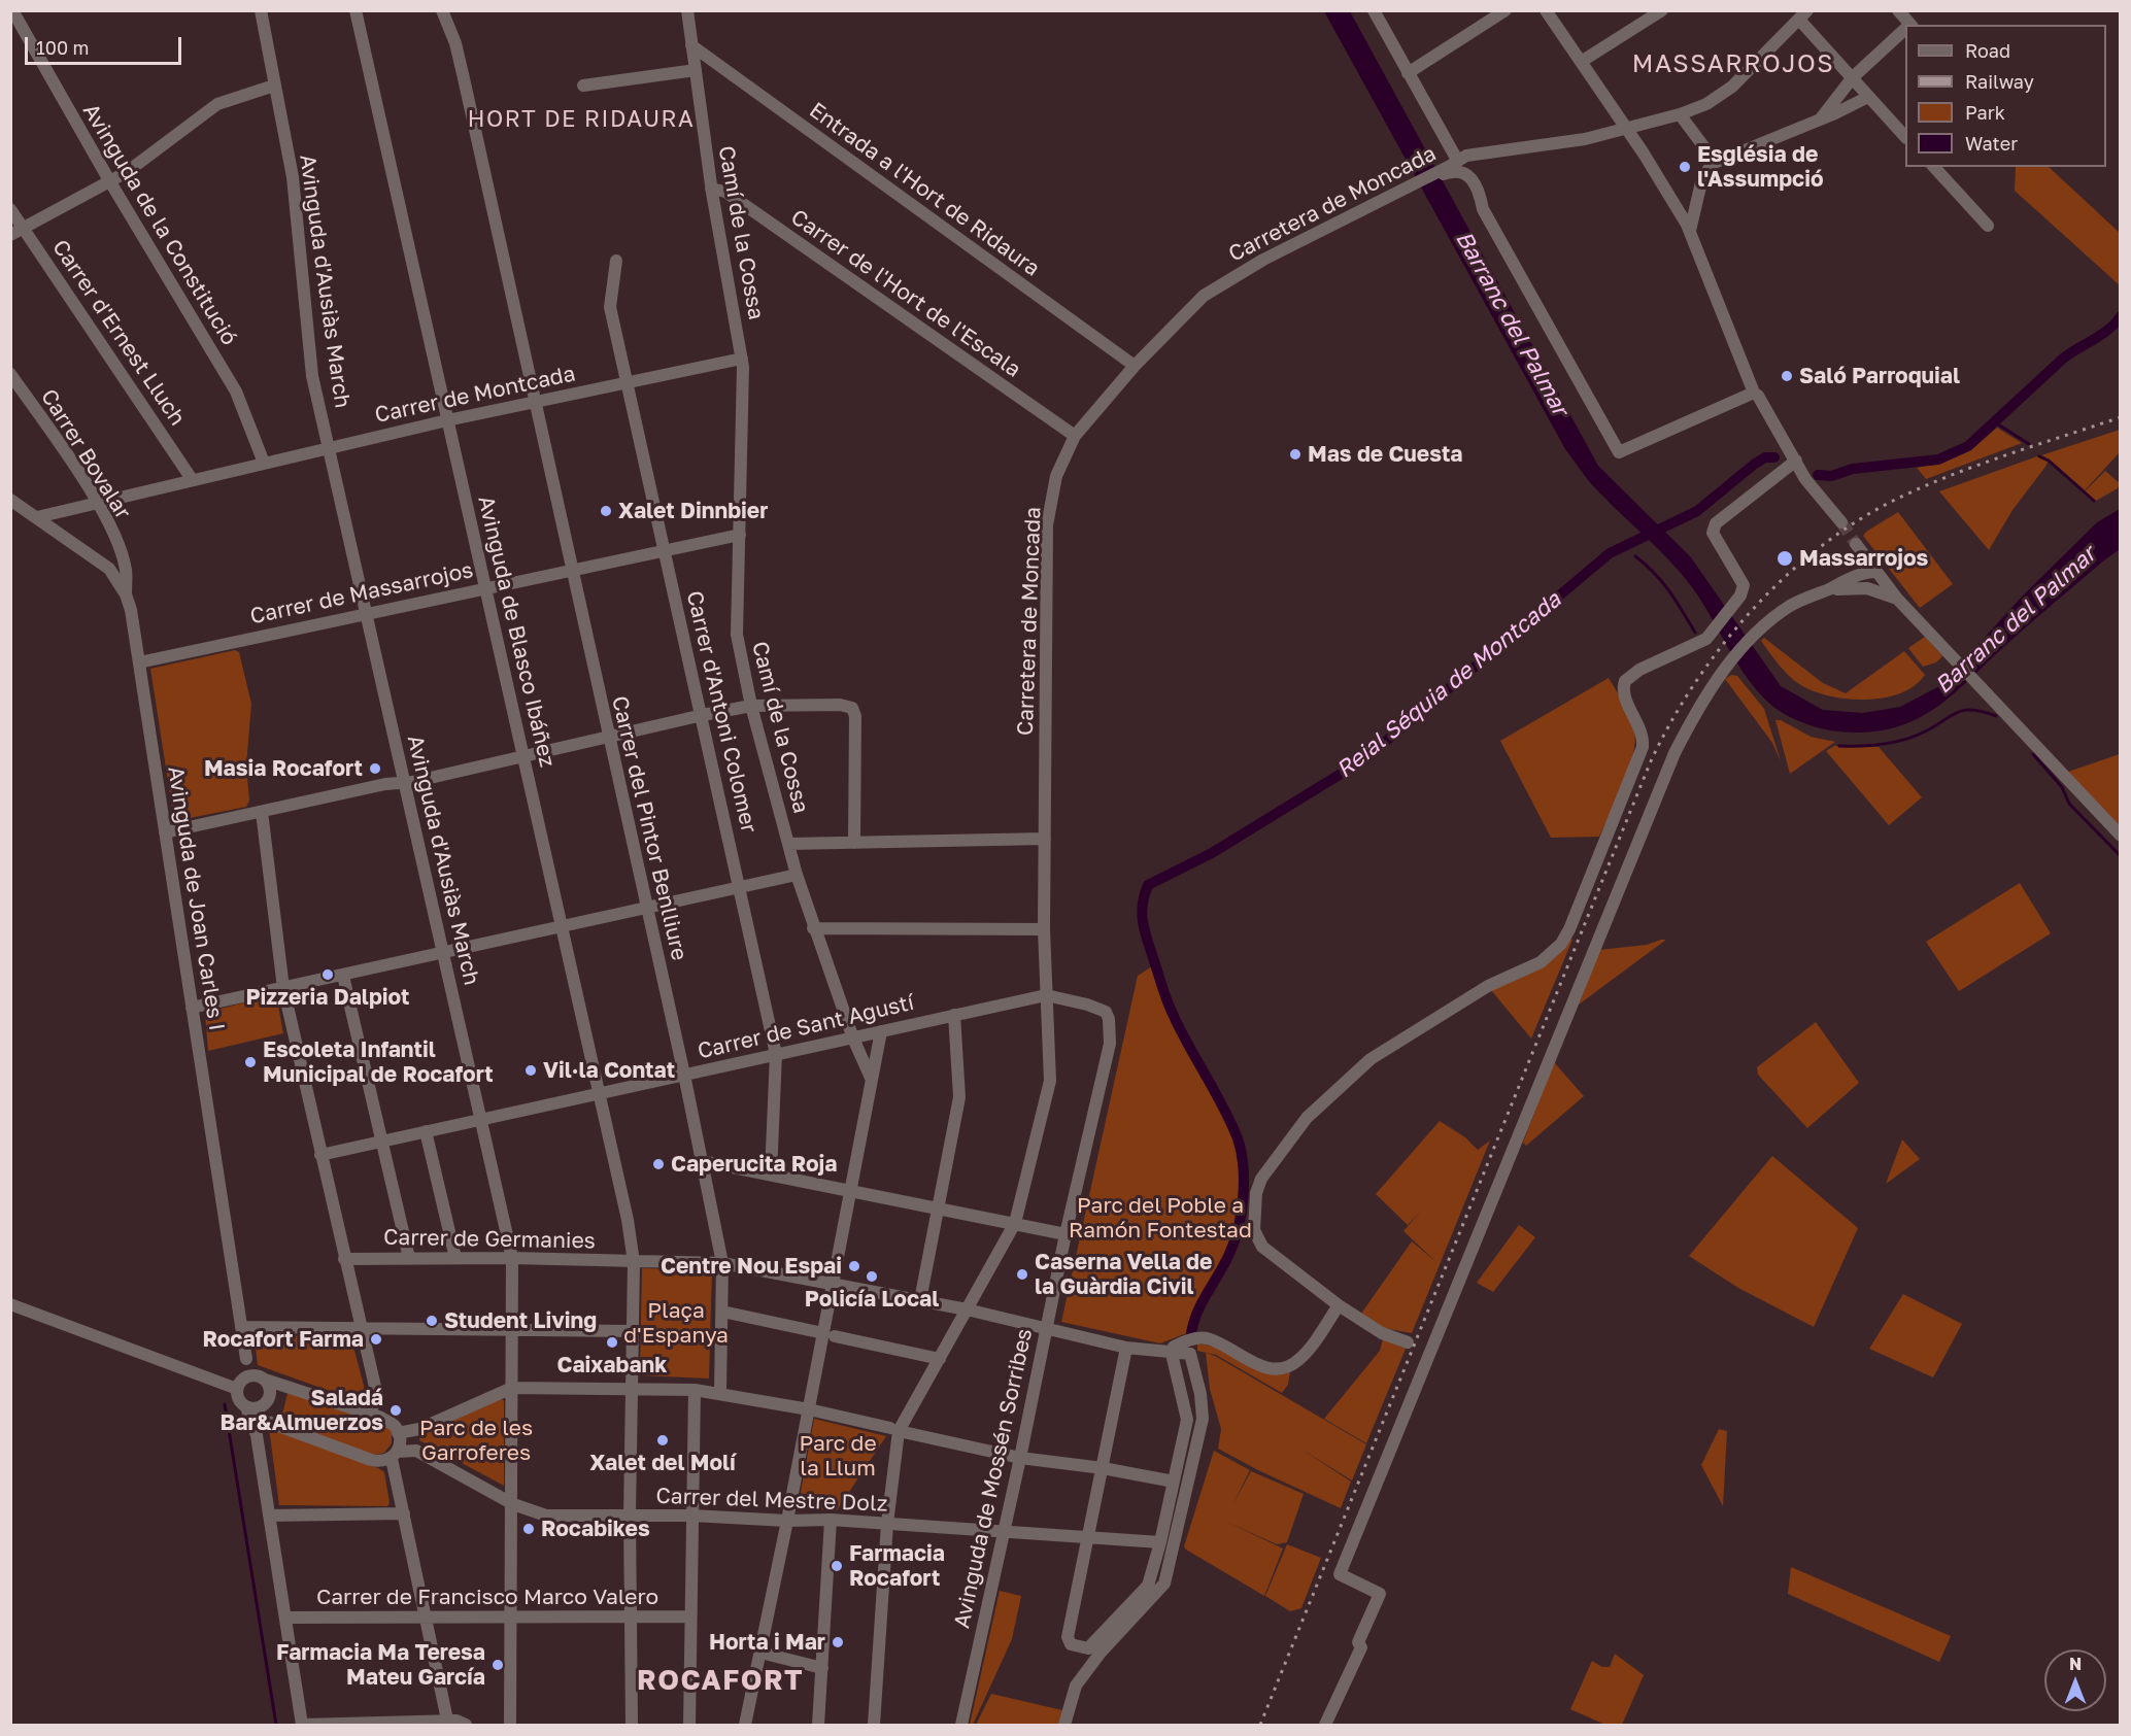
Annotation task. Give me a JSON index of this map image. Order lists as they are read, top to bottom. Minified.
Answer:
{"streets":{"street":["Entrada a l'Hort de Ridaura","Carretera de Moncada","Avinguda de la Constitució","Camí de la Cossa","Avinguda d'Ausiàs March","Carrer de l'Hort de l'Escala","Carrer d'Ernest Lluch","Carrer de Montcada","Carrer Bovalar","Carrer de Massarrojos","Avinguda de Blasco Ibáñez","Carrer d'Antoni Colomer","Carrer del Pintor Benlliure","Avinguda de Joan Carles I","Carrer de Sant Agustí","Carrer de Germanies","Avinguda de Mossén Sorribes","Carrer del Mestre Dolz","Carrer de Francisco Marco Valero"]},"crossings":[["Entrada a l'Hort de Ridaura","Carretera de Moncada"],["Entrada a l'Hort de Ridaura","Camí de la Cossa"],["Carretera de Moncada","Carrer de l'Hort de l'Escala"],["Carretera de Moncada","Carrer de Sant Agustí"],["Carretera de Moncada","Avinguda de Mossén Sorribes"],["Avinguda de la Constitució","Carrer de Montcada"],["Camí de la Cossa","Carrer de l'Hort de l'Escala"],["Camí de la Cossa","Carrer de Montcada"],["Camí de la Cossa","Carrer de Massarrojos"],["Camí de la Cossa","Carrer de Sant Agustí"],["Avinguda d'Ausiàs March","Carrer de Montcada"],["Avinguda d'Ausiàs March","Carrer de Massarrojos"],["Avinguda d'Ausiàs March","Carrer de Sant Agustí"],["Avinguda d'Ausiàs March","Carrer de Germanies"],["Avinguda d'Ausiàs March","Carrer del Mestre Dolz"],["Avinguda d'Ausiàs March","Carrer de Francisco Marco Valero"],["Carrer d'Ernest Lluch","Carrer de Montcada"],["Carrer de Montcada","Carrer Bovalar"],["Carrer de Montcada","Avinguda de Blasco Ibáñez"],["Carrer de Montcada","Carrer d'Antoni Colomer"],["Carrer de Montcada","Carrer del Pintor Benlliure"],["Carrer de Montcada","Avinguda de Joan Carles I"],["Carrer Bovalar","Avinguda de Joan Carles I"],["Carrer de Massarrojos","Avinguda de Blasco Ibáñez"],["Carrer de Massarrojos","Carrer d'Antoni Colomer"],["Carrer de Massarrojos","Carrer del Pintor Benlliure"],["Carrer de Massarrojos","Avinguda de Joan Carles I"],["Avinguda de Blasco Ibáñez","Carrer de Sant Agustí"],["Avinguda de Blasco Ibáñez","Carrer de Germanies"],["Carrer d'Antoni Colomer","Carrer de Sant Agustí"],["Carrer del Pintor Benlliure","Carrer de Sant Agustí"],["Carrer de Sant Agustí","Avinguda de Mossén Sorribes"],["Avinguda de Mossén Sorribes","Carrer del Mestre Dolz"]],"districts":["MASSARROJOS","HORT DE RIDAURA","ROCAFORT"],"water":["Barranc del Palmar","Reial Séquia de Montcada"],"parks":["Parc del Poble a Ramón Fontestad","Plaça d'Espanya","Parc de les Garroferes","Parc de la Llum"],"places":["Església de l'Assumpció","Saló Parroquial","Mas de Cuesta","Xalet Dinnbier","Massarrojos","Masia Rocafort","Pizzeria Dalpiot","Escoleta Infantil Municipal de Rocafort","Vil·la Contat","Caperucita Roja","Centre Nou Espai","Caserna Vella de la Guàrdia Civil","Policía Local","Student Living","Rocafort Farma","Caixabank","Saladá Bar&Almuerzos","Xalet del Molí","Rocabikes","Farmacia Rocafort","Horta i Mar","Farmacia Mª Teresa Mateu García"],"legend":["Road","Railway","Park","Water"],"scale_bar":"100 m","north":"top"}
